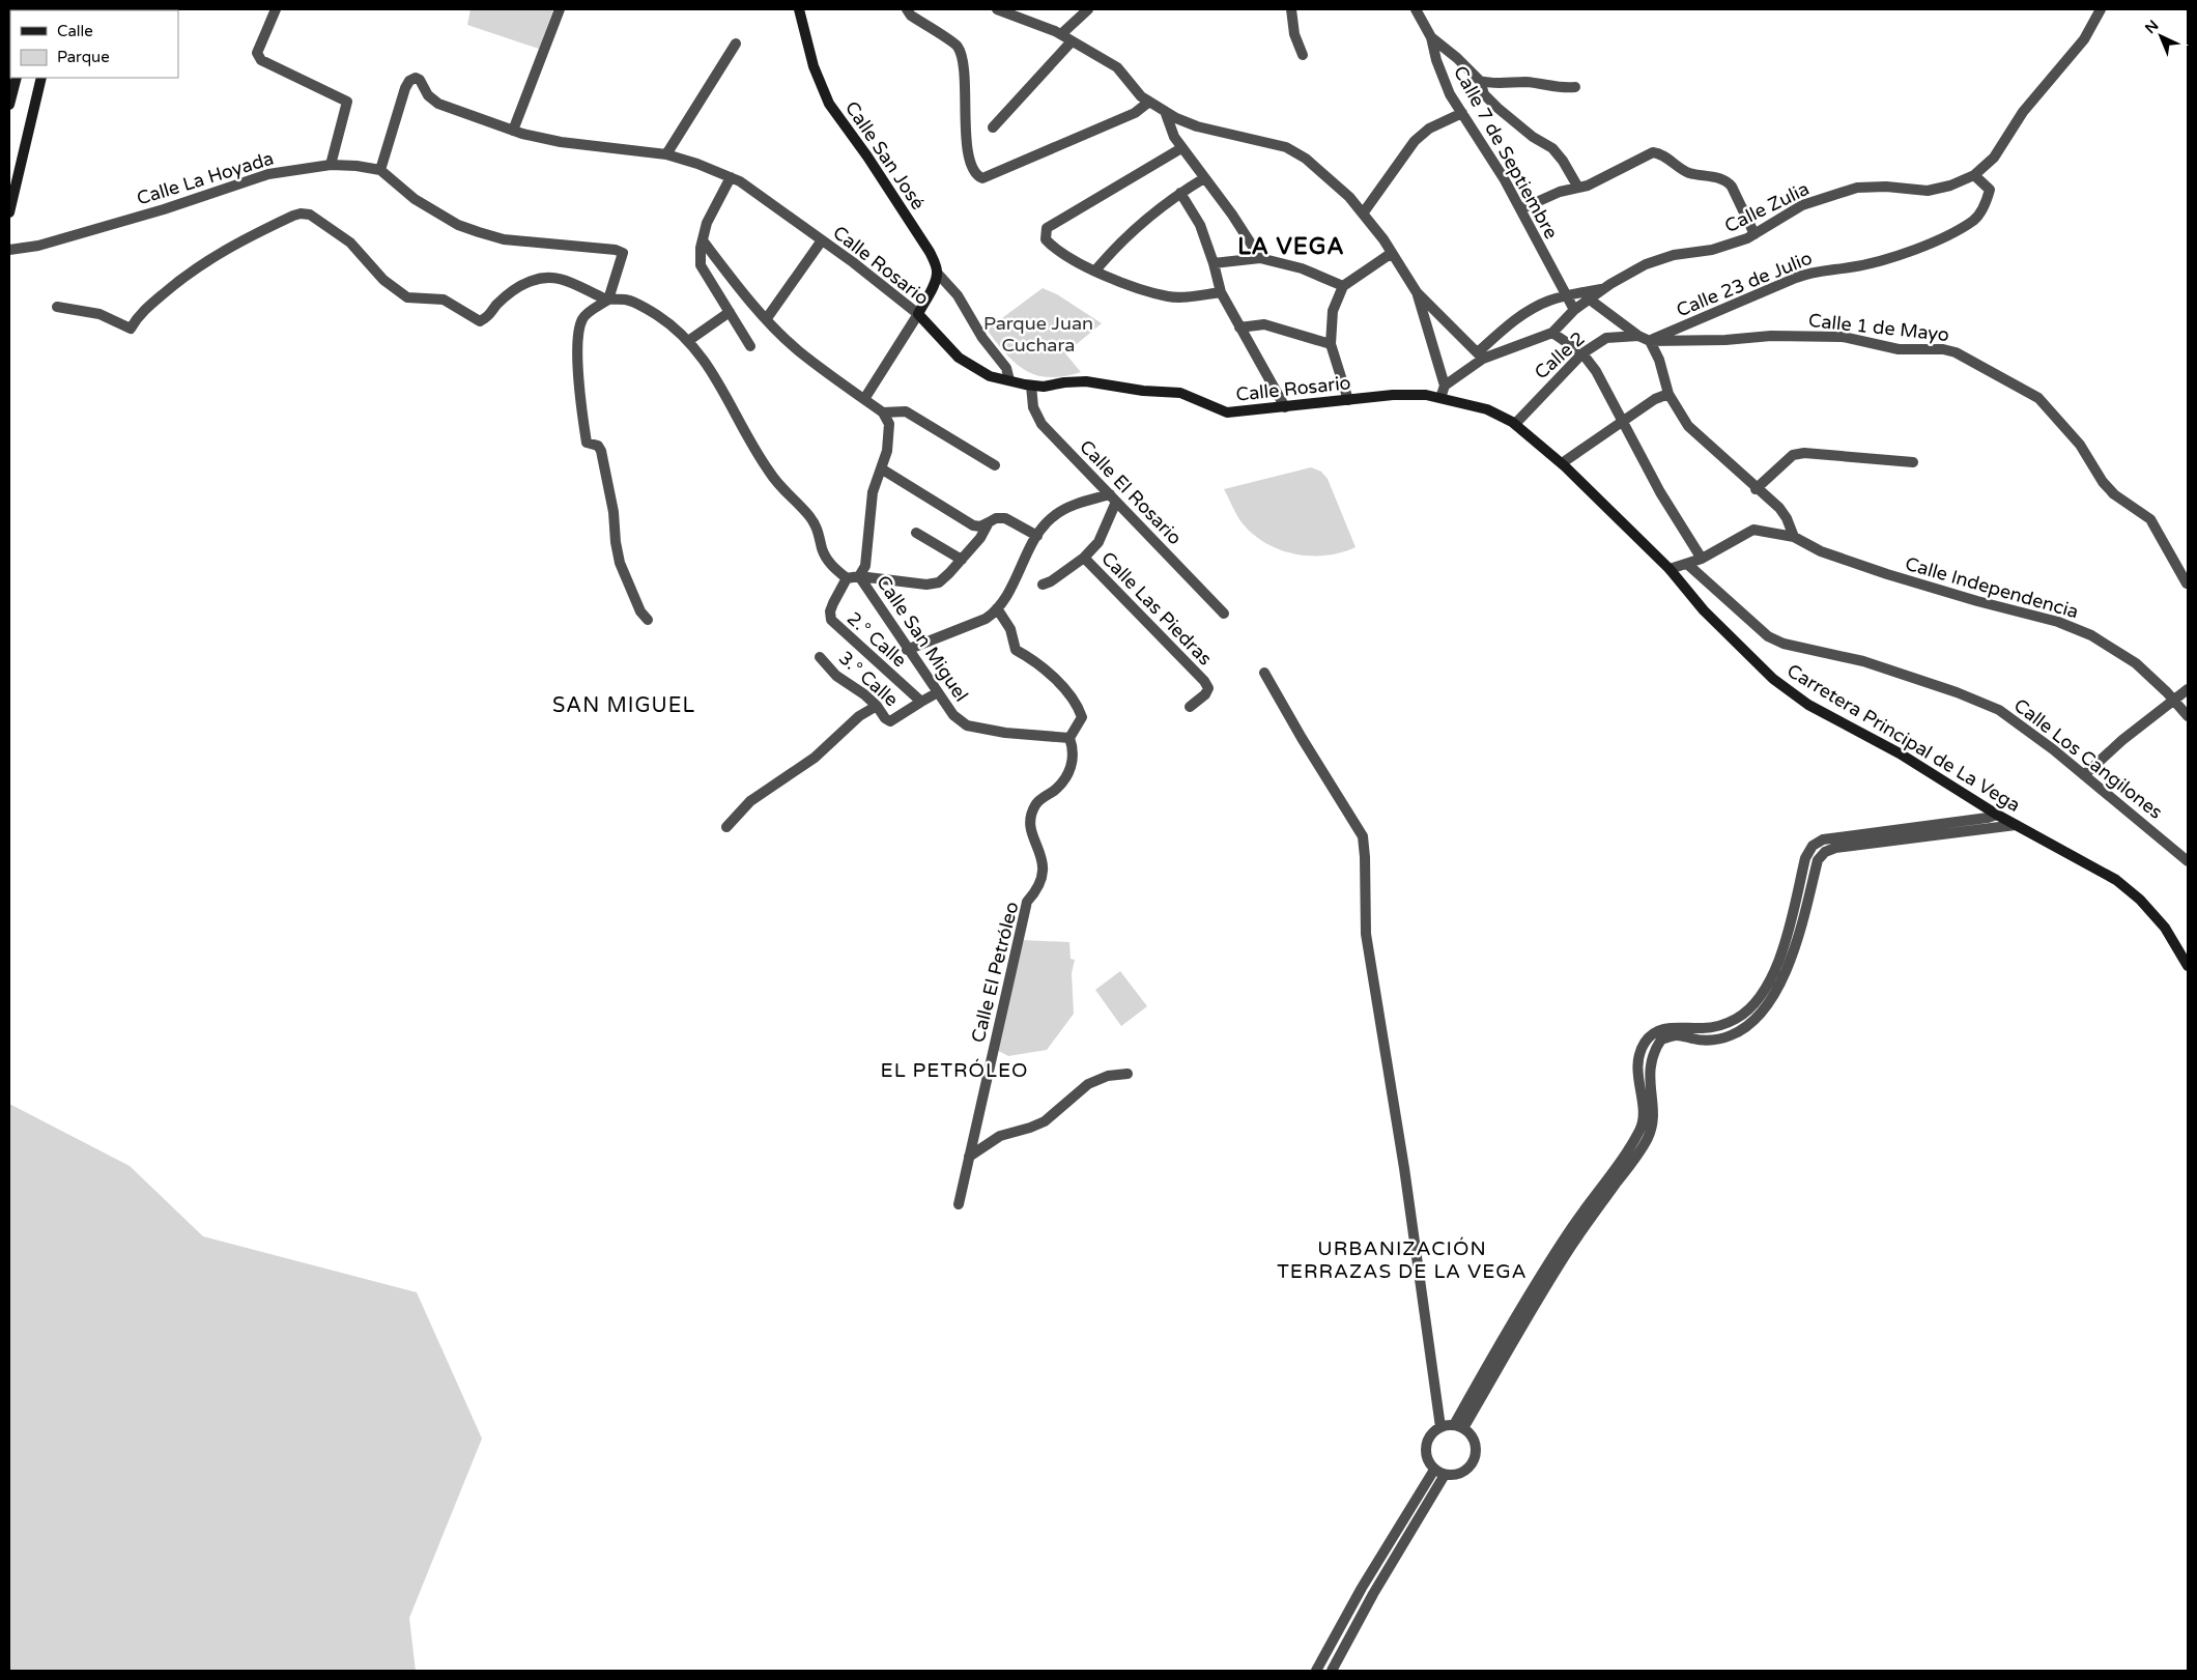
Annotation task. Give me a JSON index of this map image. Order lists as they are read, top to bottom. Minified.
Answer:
{"streets":{"street":["Calle 7 de Septiembre","Calle San José","Calle La Hoyada","Calle Zulia","Calle Rosario","Calle 23 de Julio","Calle 1 de Mayo","Calle 2","Calle El Rosario","Calle Independencia","Calle Las Piedras","Calle San Miguel","2.° Calle","3.° Calle","Carretera Principal de La Vega","Calle Los Cangilones","Calle El Petróleo"]},"crossings":[["Calle 7 de Septiembre","Calle Zulia"],["Calle La Hoyada","Calle Rosario"],["Calle Zulia","Calle 23 de Julio"],["Calle Rosario","Calle El Rosario"],["Calle Rosario","Carretera Principal de La Vega"],["Calle 23 de Julio","Calle 1 de Mayo"],["Calle 2","Carretera Principal de La Vega"],["Calle El Rosario","Calle Las Piedras"],["Calle Independencia","Carretera Principal de La Vega"],["Calle Independencia","Calle Los Cangilones"],["Calle San Miguel","2.° Calle"],["Calle San Miguel","Calle El Petróleo"],["2.° Calle","3.° Calle"]],"districts":["LA VEGA","SAN MIGUEL","EL PETRÓLEO","URBANIZACIÓN TERRAZAS DE LA VEGA"],"parks":["Parque Juan Cuchara"],"legend":["Calle","Parque"],"north":"top left"}
